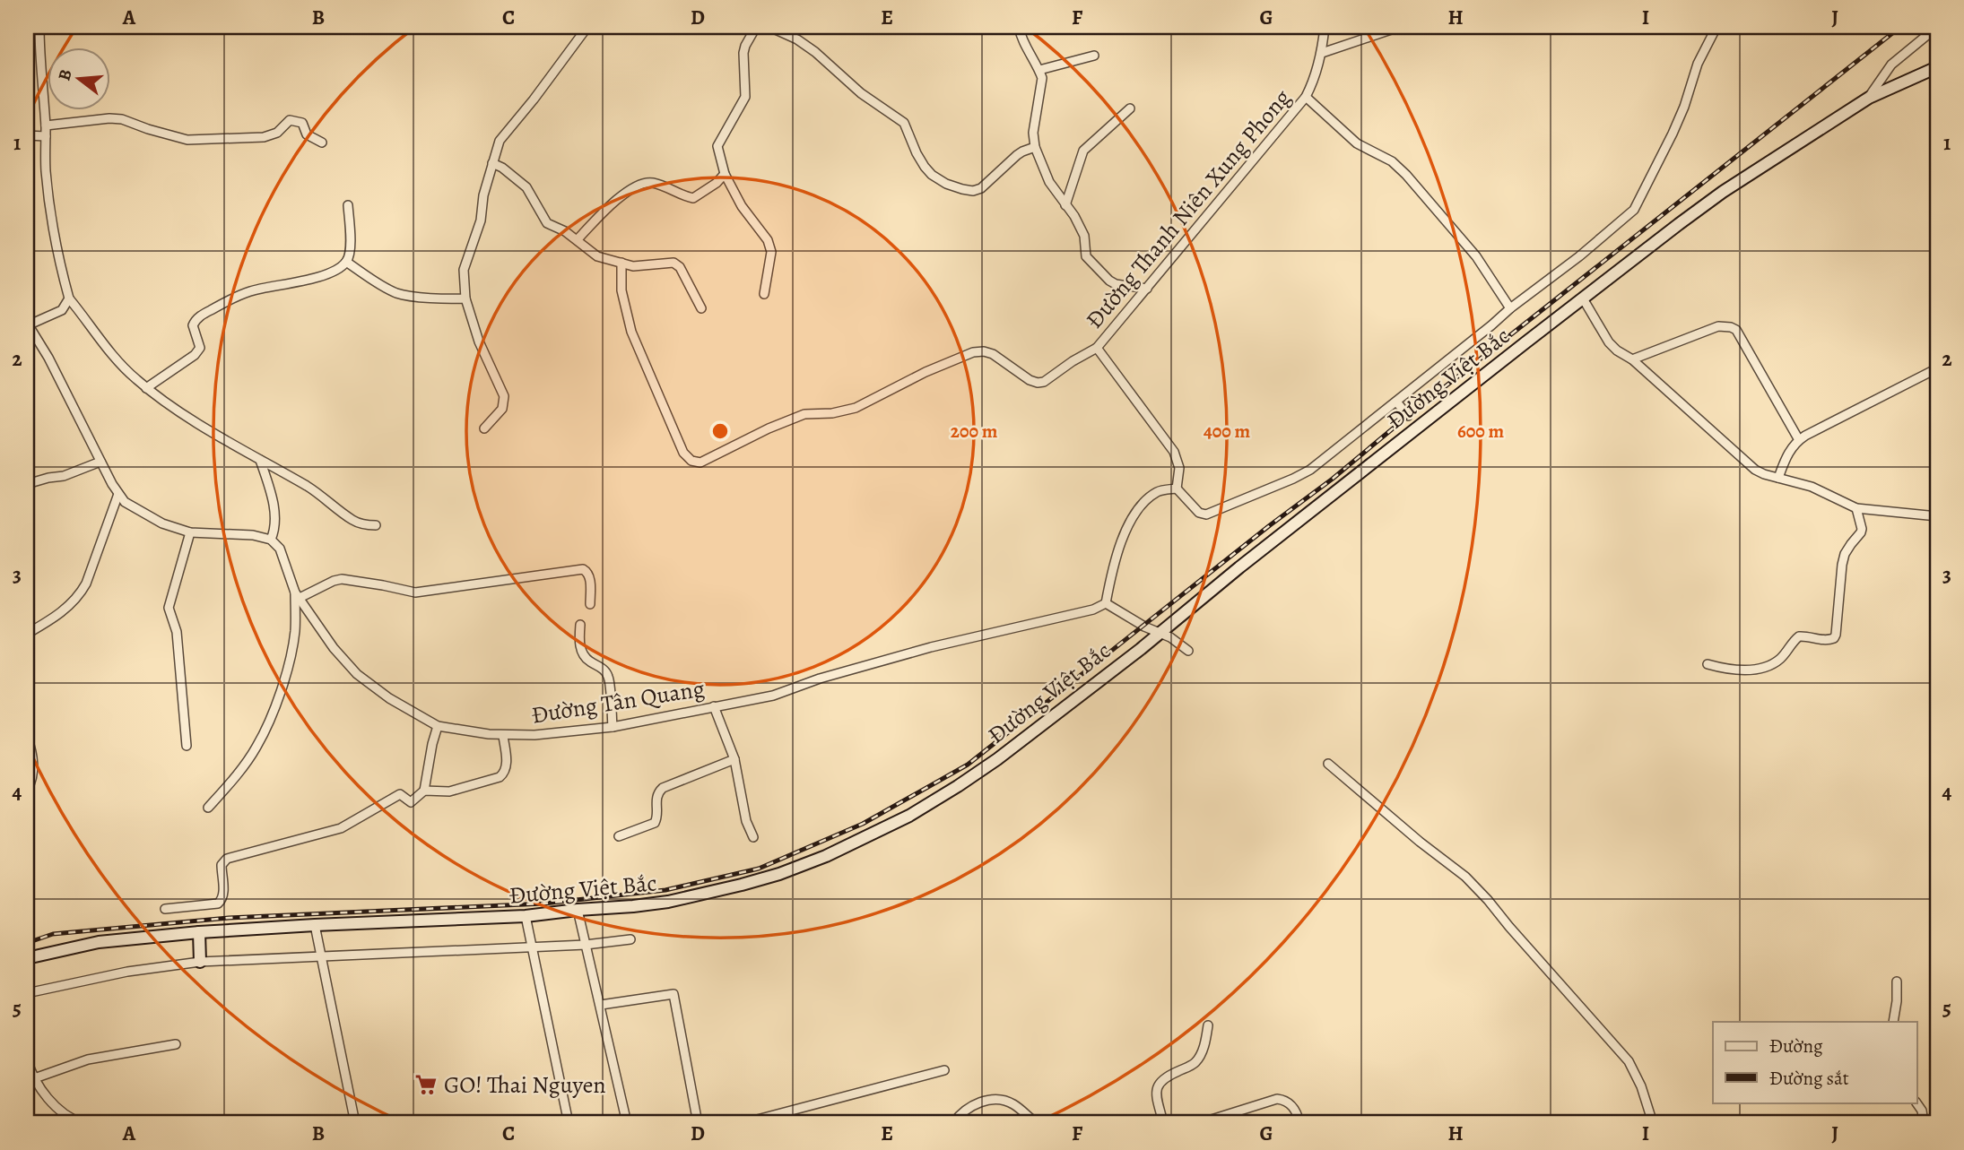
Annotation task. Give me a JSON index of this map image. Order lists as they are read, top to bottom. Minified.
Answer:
{"streets":{"main road":["Đường Việt Bắc"],"street":["Đường Thanh Niên Xung Phong","Đường Tân Quang"]},"places":{"supermarket":["GO! Thai Nguyen"]},"legend":["Đường","Đường sắt"],"north":"left","grid":{"columns":["A","B","C","D","E","F","G","H","I","J"],"rows":["1","2","3","4","5"]},"rings":["200 m","400 m","600 m"]}
